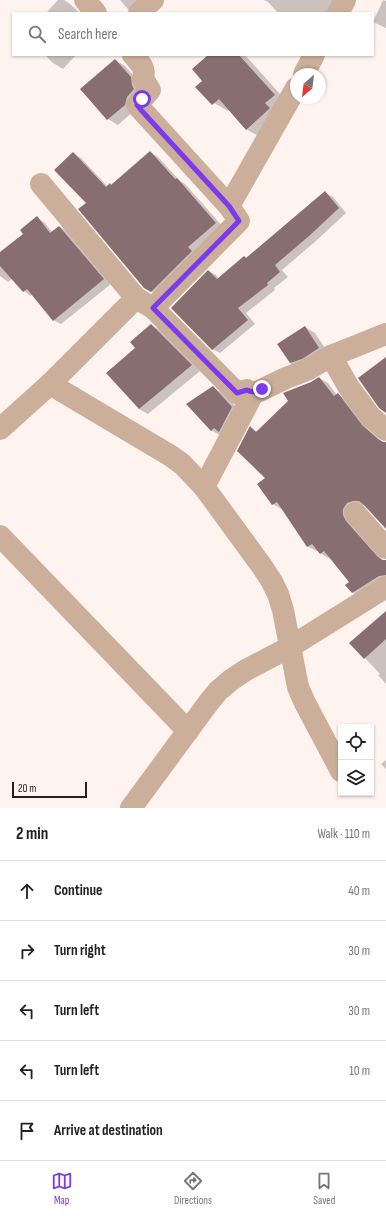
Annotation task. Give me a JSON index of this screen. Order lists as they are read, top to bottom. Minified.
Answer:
{"scale_bar":"20 m","north":"bottom left","page":{"search":"Search here","scale":"20 m","heading":["2 min","Walk · 110 m"],"list":[["Continue","40 m"],["Turn right","30 m"],["Turn left","30 m"],["Turn left","10 m"],"Arrive at destination"],"nav":["Map","Directions","Saved"]}}
